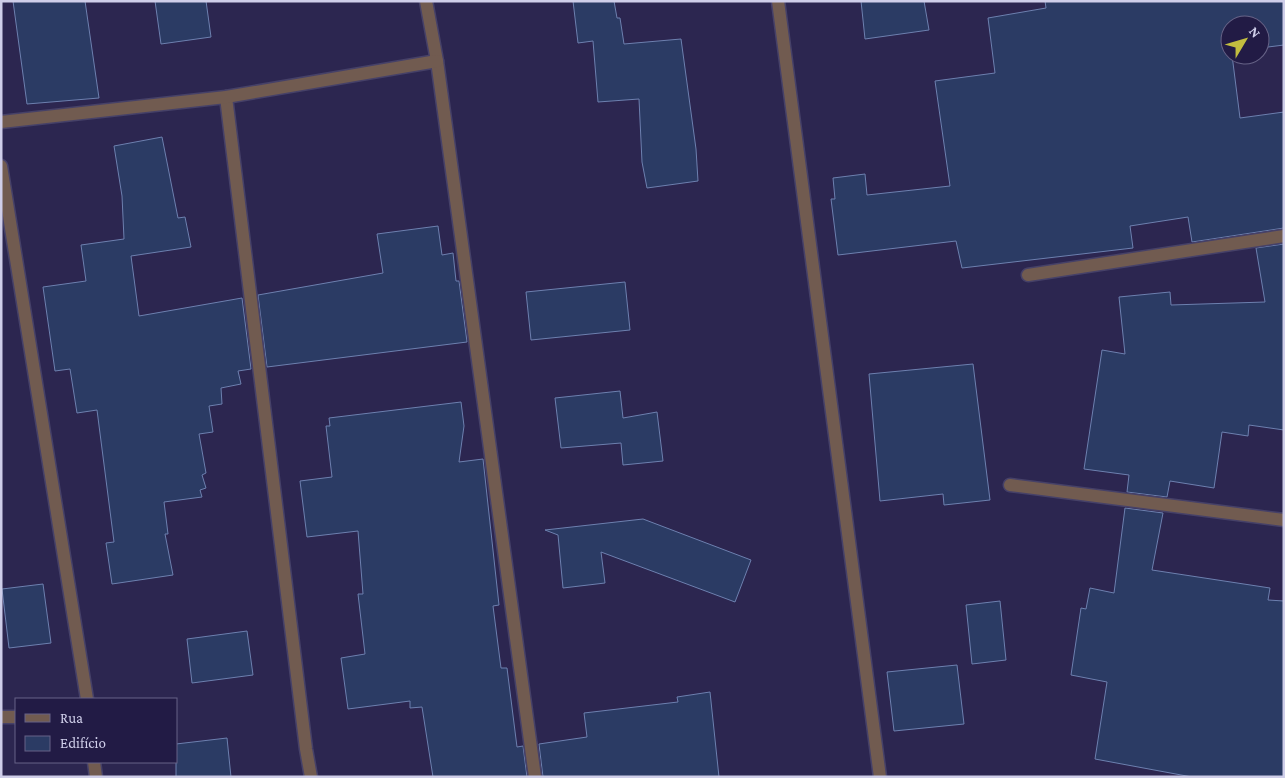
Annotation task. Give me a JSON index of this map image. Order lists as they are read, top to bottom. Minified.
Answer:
{"legend":["Rua","Edifício"],"north":"top right"}
